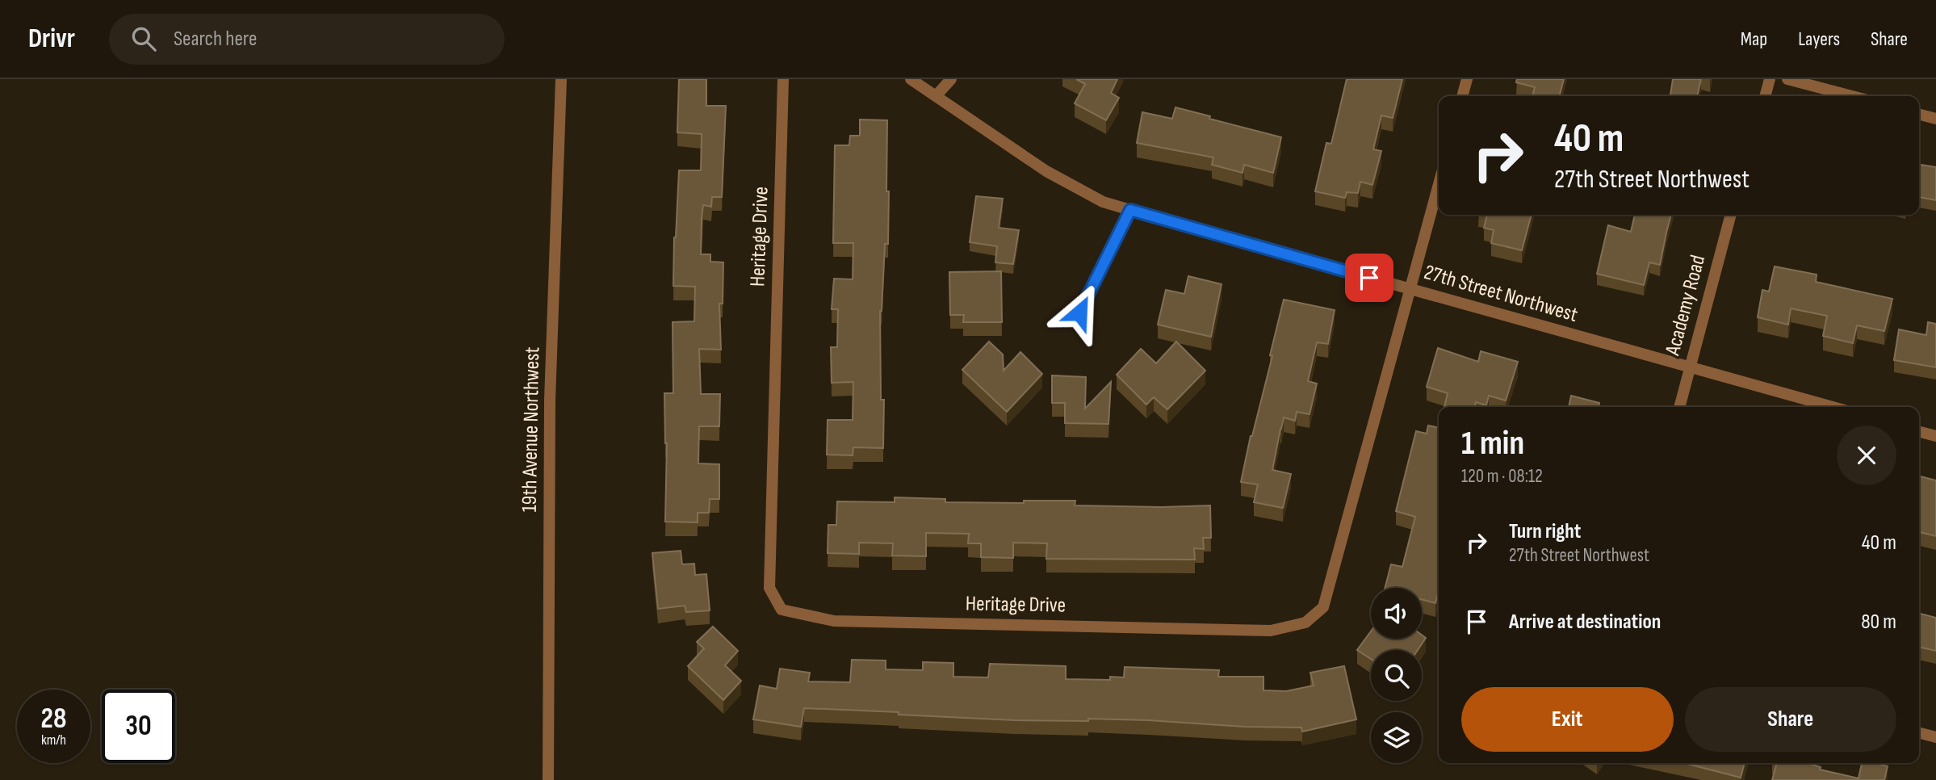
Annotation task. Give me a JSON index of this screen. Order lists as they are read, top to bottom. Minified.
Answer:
{"streets":{"street":["Heritage Drive","27th Street Northwest","Academy Road","19th Avenue Northwest"]},"crossings":[["Heritage Drive","27th Street Northwest"],["27th Street Northwest","Academy Road"]],"page":{"header":"Drivr","search":"Search here","nav":["Map","Layers","Share"],"turn":["40 m","27th Street Northwest"],"heading":["1 min","120 m · 08:12"],"list":[{"name":"Turn right","note":"27th Street Northwest","value":"40 m"},{"name":"Arrive at destination","value":"80 m"}],"buttons":["Exit","Share"],"speed":"28 km/h","limit":"30"}}
